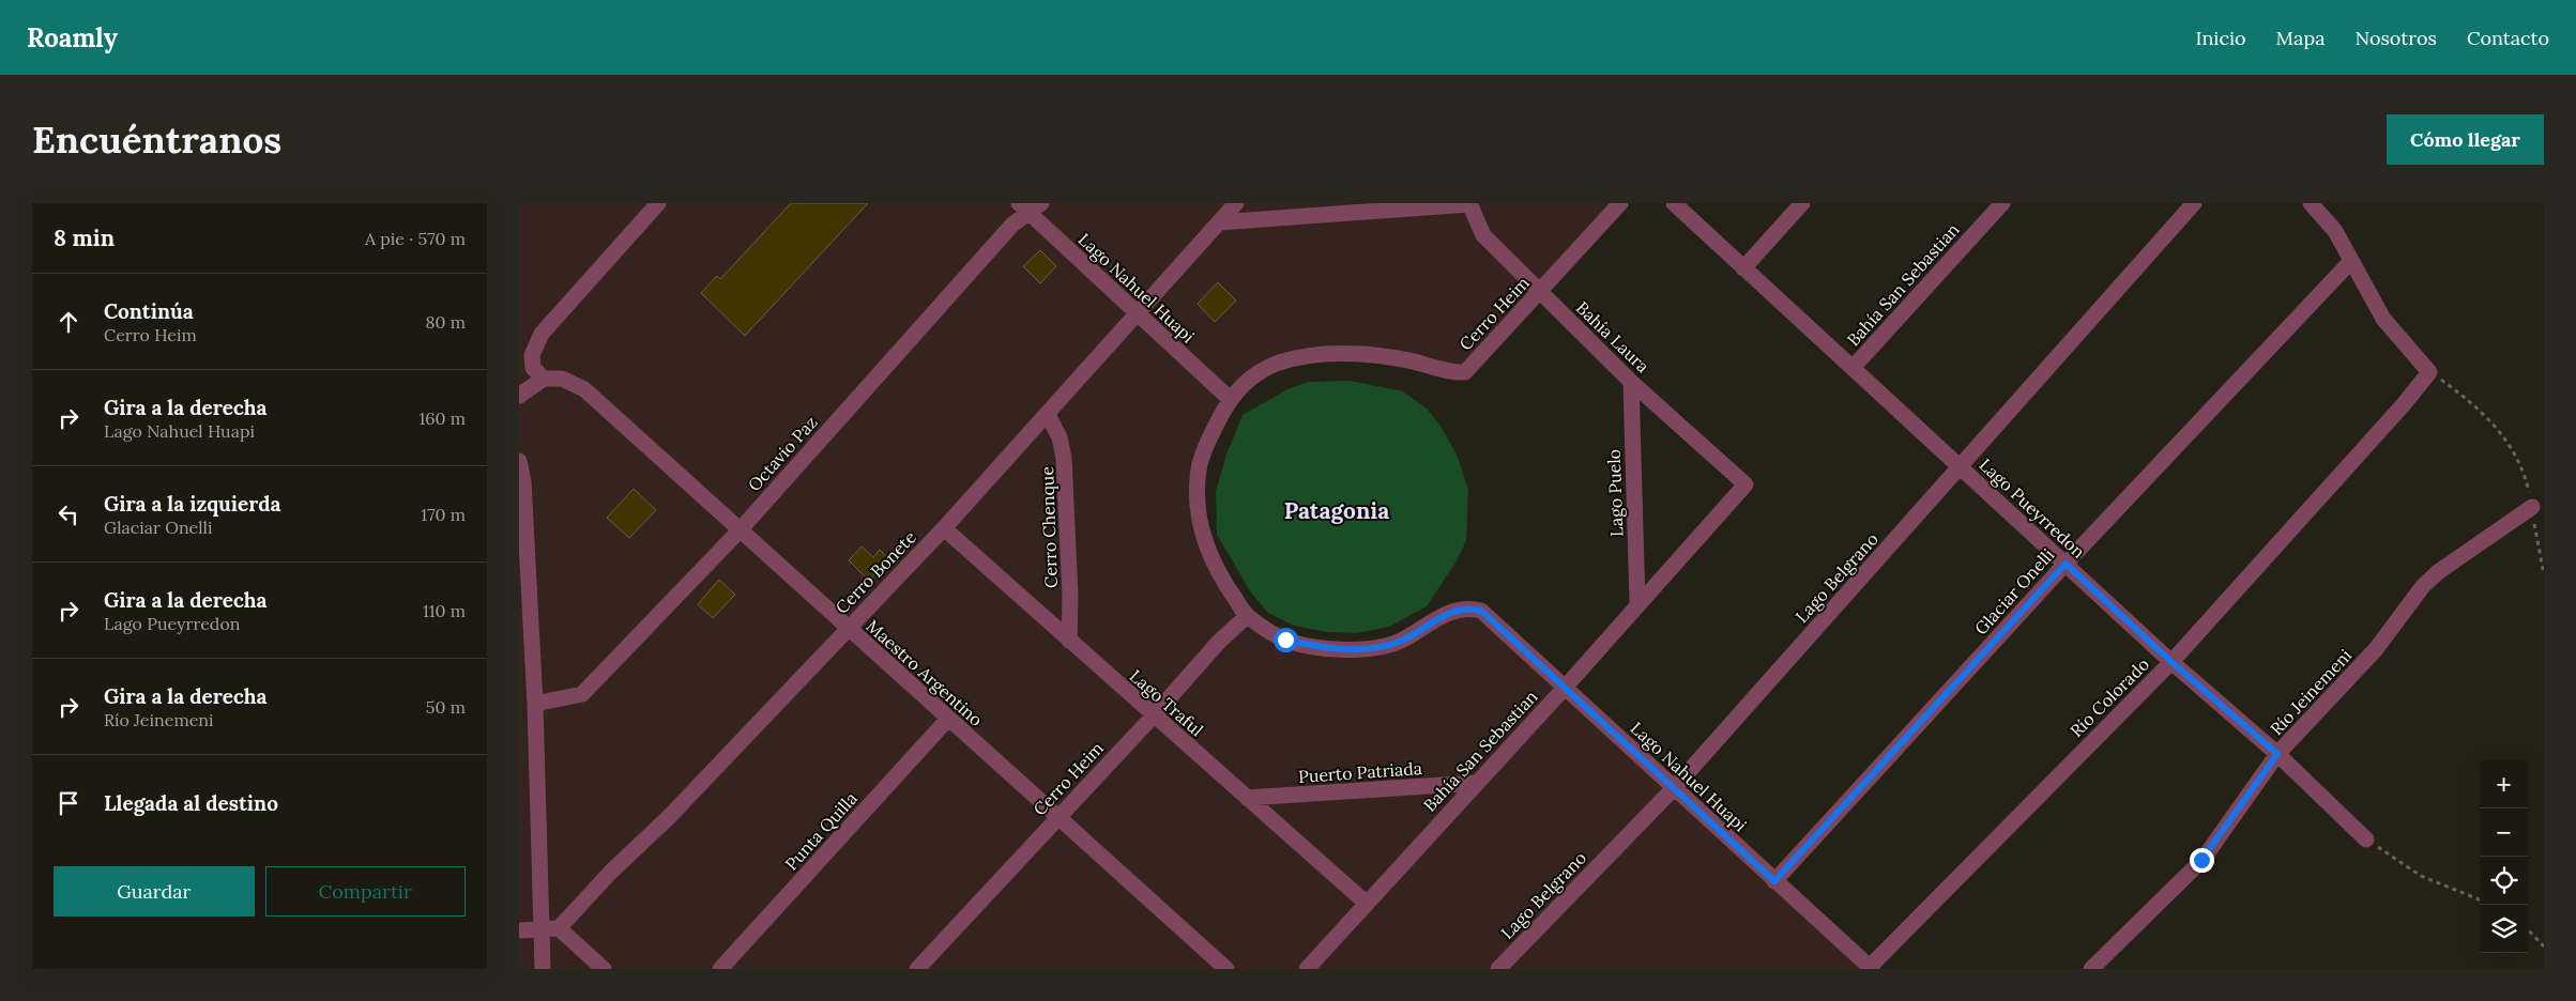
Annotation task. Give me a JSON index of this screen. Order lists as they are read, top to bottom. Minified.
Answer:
{"streets":{"street":["Bahía San Sebastian","Lago Nahuel Huapi","Cerro Heim","Bahía Laura","Octavio Paz","Lago Puelo","Lago Pueyrredon","Cerro Chenque","Cerro Bonete","Lago Belgrano","Glaciar Onelli","Maestro Argentino","Río Jeinemeni","Río Colorado","Lago Traful","Puerto Patriada","Punta Quilla"]},"crossings":[["Bahía San Sebastian","Lago Nahuel Huapi"],["Bahía San Sebastian","Bahía Laura"],["Bahía San Sebastian","Lago Puelo"],["Bahía San Sebastian","Lago Pueyrredon"],["Bahía San Sebastian","Lago Traful"],["Bahía San Sebastian","Puerto Patriada"],["Lago Nahuel Huapi","Cerro Heim"],["Lago Nahuel Huapi","Octavio Paz"],["Lago Nahuel Huapi","Cerro Bonete"],["Lago Nahuel Huapi","Lago Belgrano"],["Lago Nahuel Huapi","Glaciar Onelli"],["Lago Nahuel Huapi","Río Colorado"],["Cerro Heim","Bahía Laura"],["Cerro Heim","Maestro Argentino"],["Cerro Heim","Lago Traful"],["Bahía Laura","Lago Puelo"],["Octavio Paz","Maestro Argentino"],["Lago Pueyrredon","Lago Belgrano"],["Lago Pueyrredon","Glaciar Onelli"],["Lago Pueyrredon","Río Jeinemeni"],["Lago Pueyrredon","Río Colorado"],["Cerro Chenque","Cerro Bonete"],["Cerro Chenque","Lago Traful"],["Cerro Bonete","Maestro Argentino"],["Cerro Bonete","Lago Traful"],["Maestro Argentino","Punta Quilla"],["Lago Traful","Puerto Patriada"]],"districts":["Patagonia"],"page":{"header":"Roamly","nav":["Inicio","Mapa","Nosotros","Contacto"],"buttons":["Cómo llegar",["Guardar","Compartir"]],"title":"Encuéntranos","heading":["8 min","A pie · 570 m"],"list":[["Continúa","Cerro Heim","80 m"],["Gira a la derecha","Lago Nahuel Huapi","160 m"],["Gira a la izquierda","Glaciar Onelli","170 m"],["Gira a la derecha","Lago Pueyrredon","110 m"],["Gira a la derecha","Río Jeinemeni","50 m"],"Llegada al destino"],"map_buttons":["+","−"]}}
